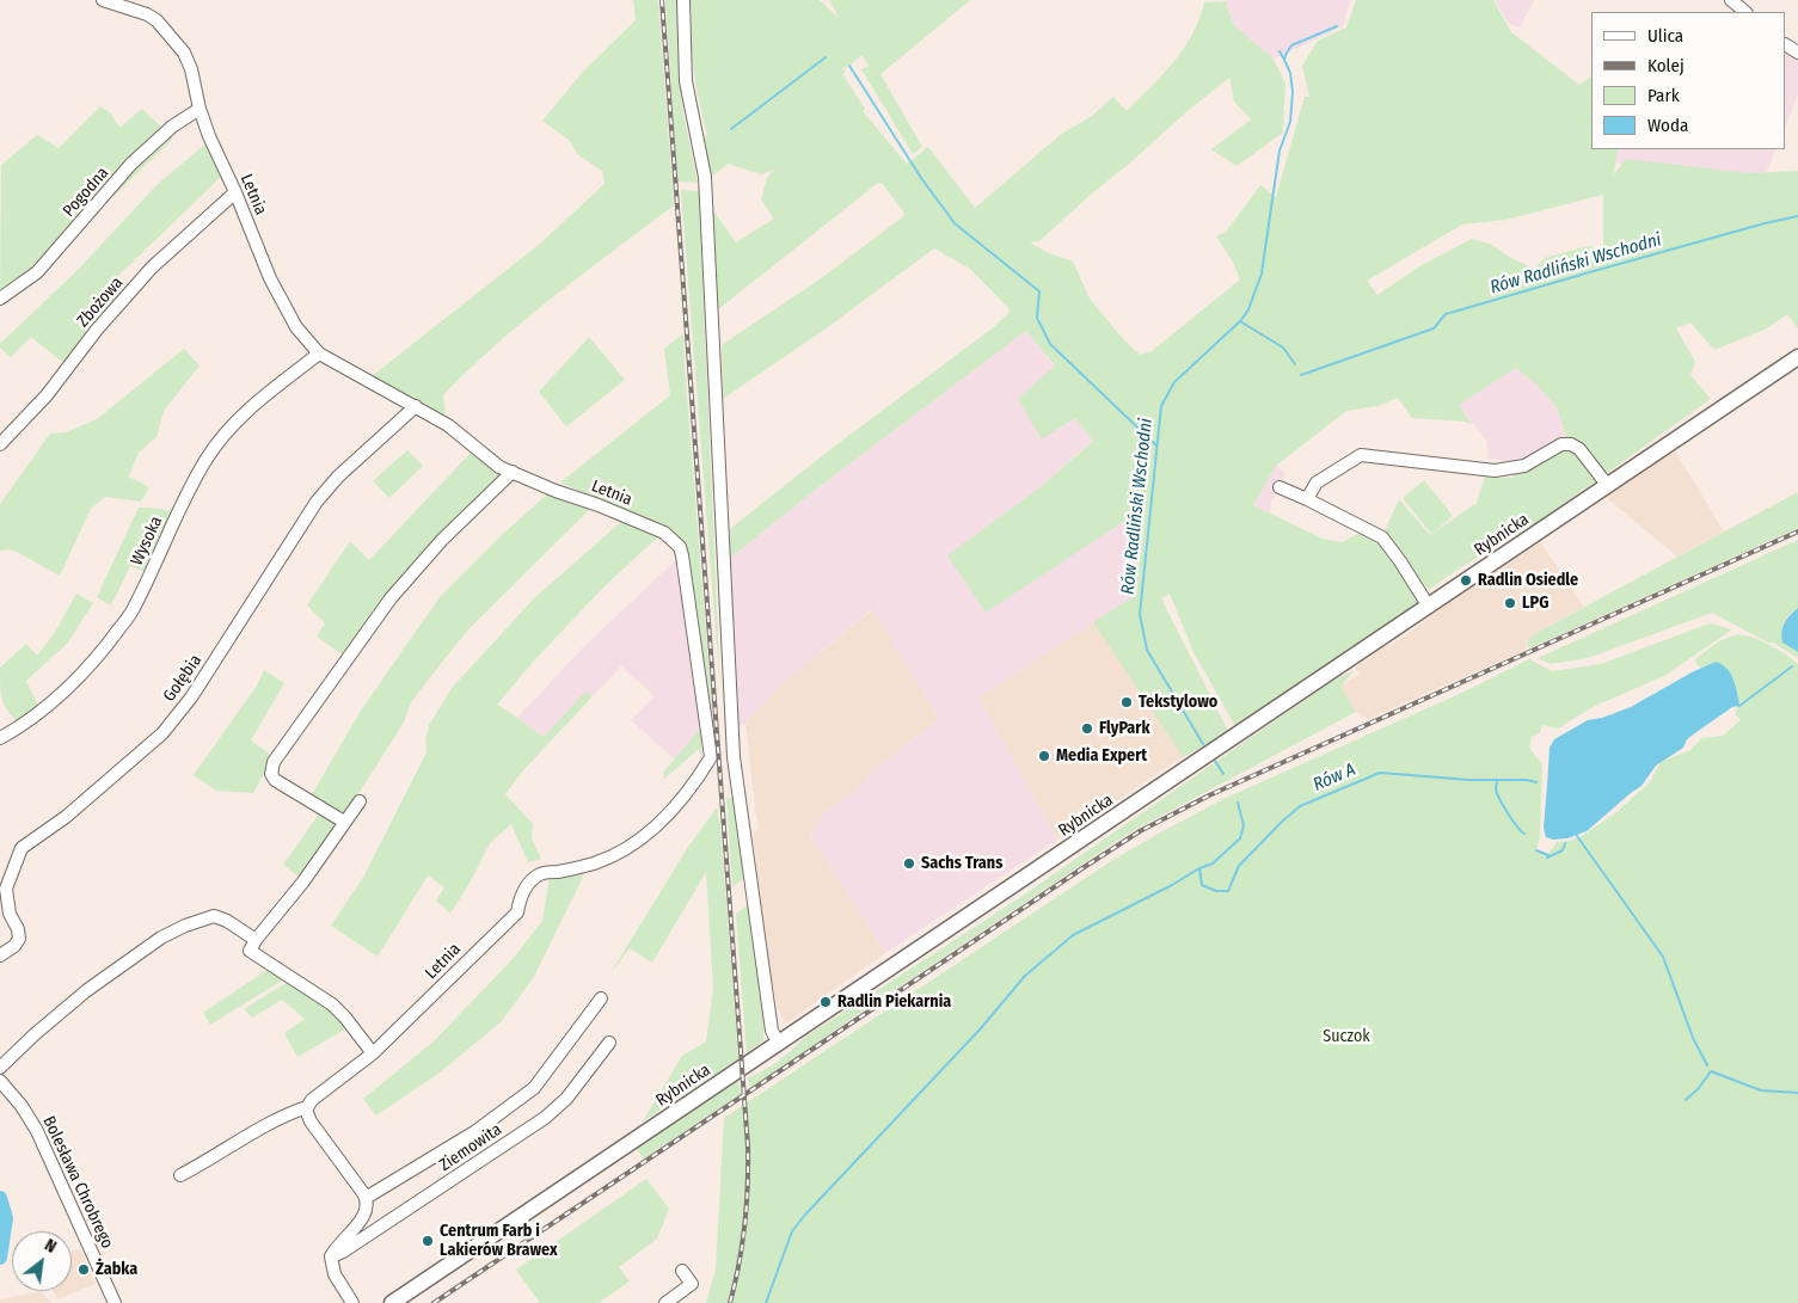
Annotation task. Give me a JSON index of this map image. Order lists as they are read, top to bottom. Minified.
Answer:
{"streets":{"main road":["Rybnicka"],"street":["Pogodna","Letnia","Zbożowa","Wysoka","Gołębia","Ziemowita","Bolesława Chrobrego"]},"crossings":[["Pogodna","Letnia"],["Letnia","Zbożowa"],["Letnia","Wysoka"],["Letnia","Gołębia"]],"water":["Rów Radliński Wschodni","Rów A"],"parks":["Suczok"],"places":["Radlin Osiedle","LPG","Tekstylowo","FlyPark","Media Expert","Sachs Trans","Radlin Piekarnia","Centrum Farb i Lakierów Brawex","Żabka"],"legend":["Ulica","Kolej","Park","Woda"],"north":"top right"}
